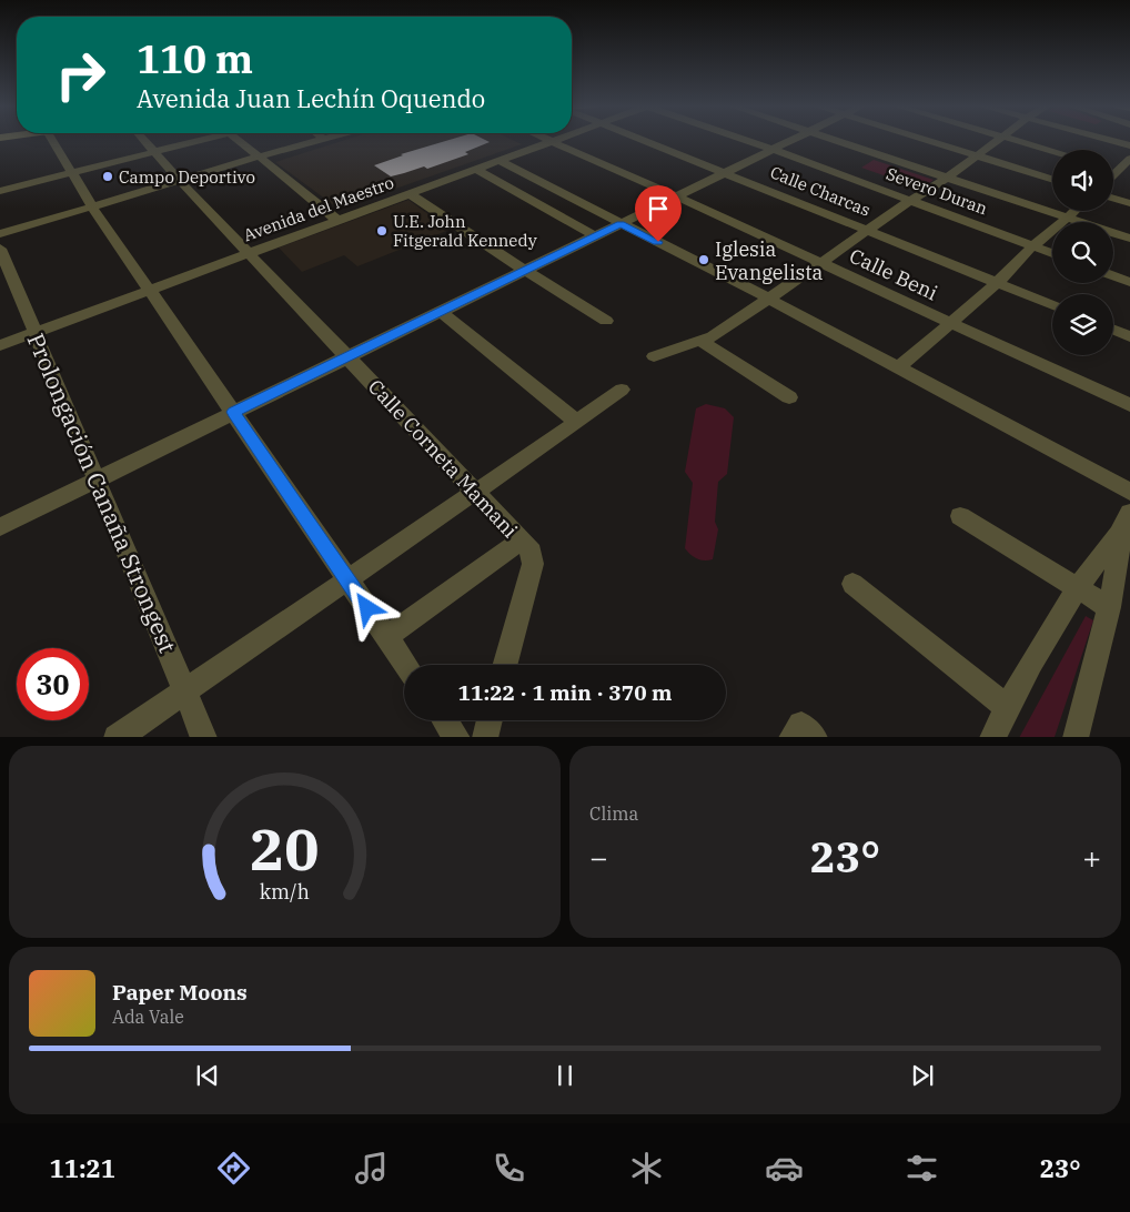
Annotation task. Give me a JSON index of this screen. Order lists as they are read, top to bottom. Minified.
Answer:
{"streets":{"street":["Calle Charcas","Severo Duran","Avenida del Maestro","Calle Beni","Calle Corneta Mamani","Prolongación Canaña Strongest"]},"crossings":[["Avenida del Maestro","Calle Beni"],["Avenida del Maestro","Calle Corneta Mamani"],["Avenida del Maestro","Prolongación Canaña Strongest"]],"places":["Campo Deportivo","U.E. John Fitgerald Kennedy","Iglesia Evangelista"],"page":{"turn":["110 m","Avenida Juan Lechín Oquendo"],"limit":"30","trip":"11:22 · 1 min · 370 m","tile":"Clima","heat":["−","23°","+"],"song":["Paper Moons","Ada Vale"],"tabs":["11:21","23°"],"gauge":["20","km/h"]}}
